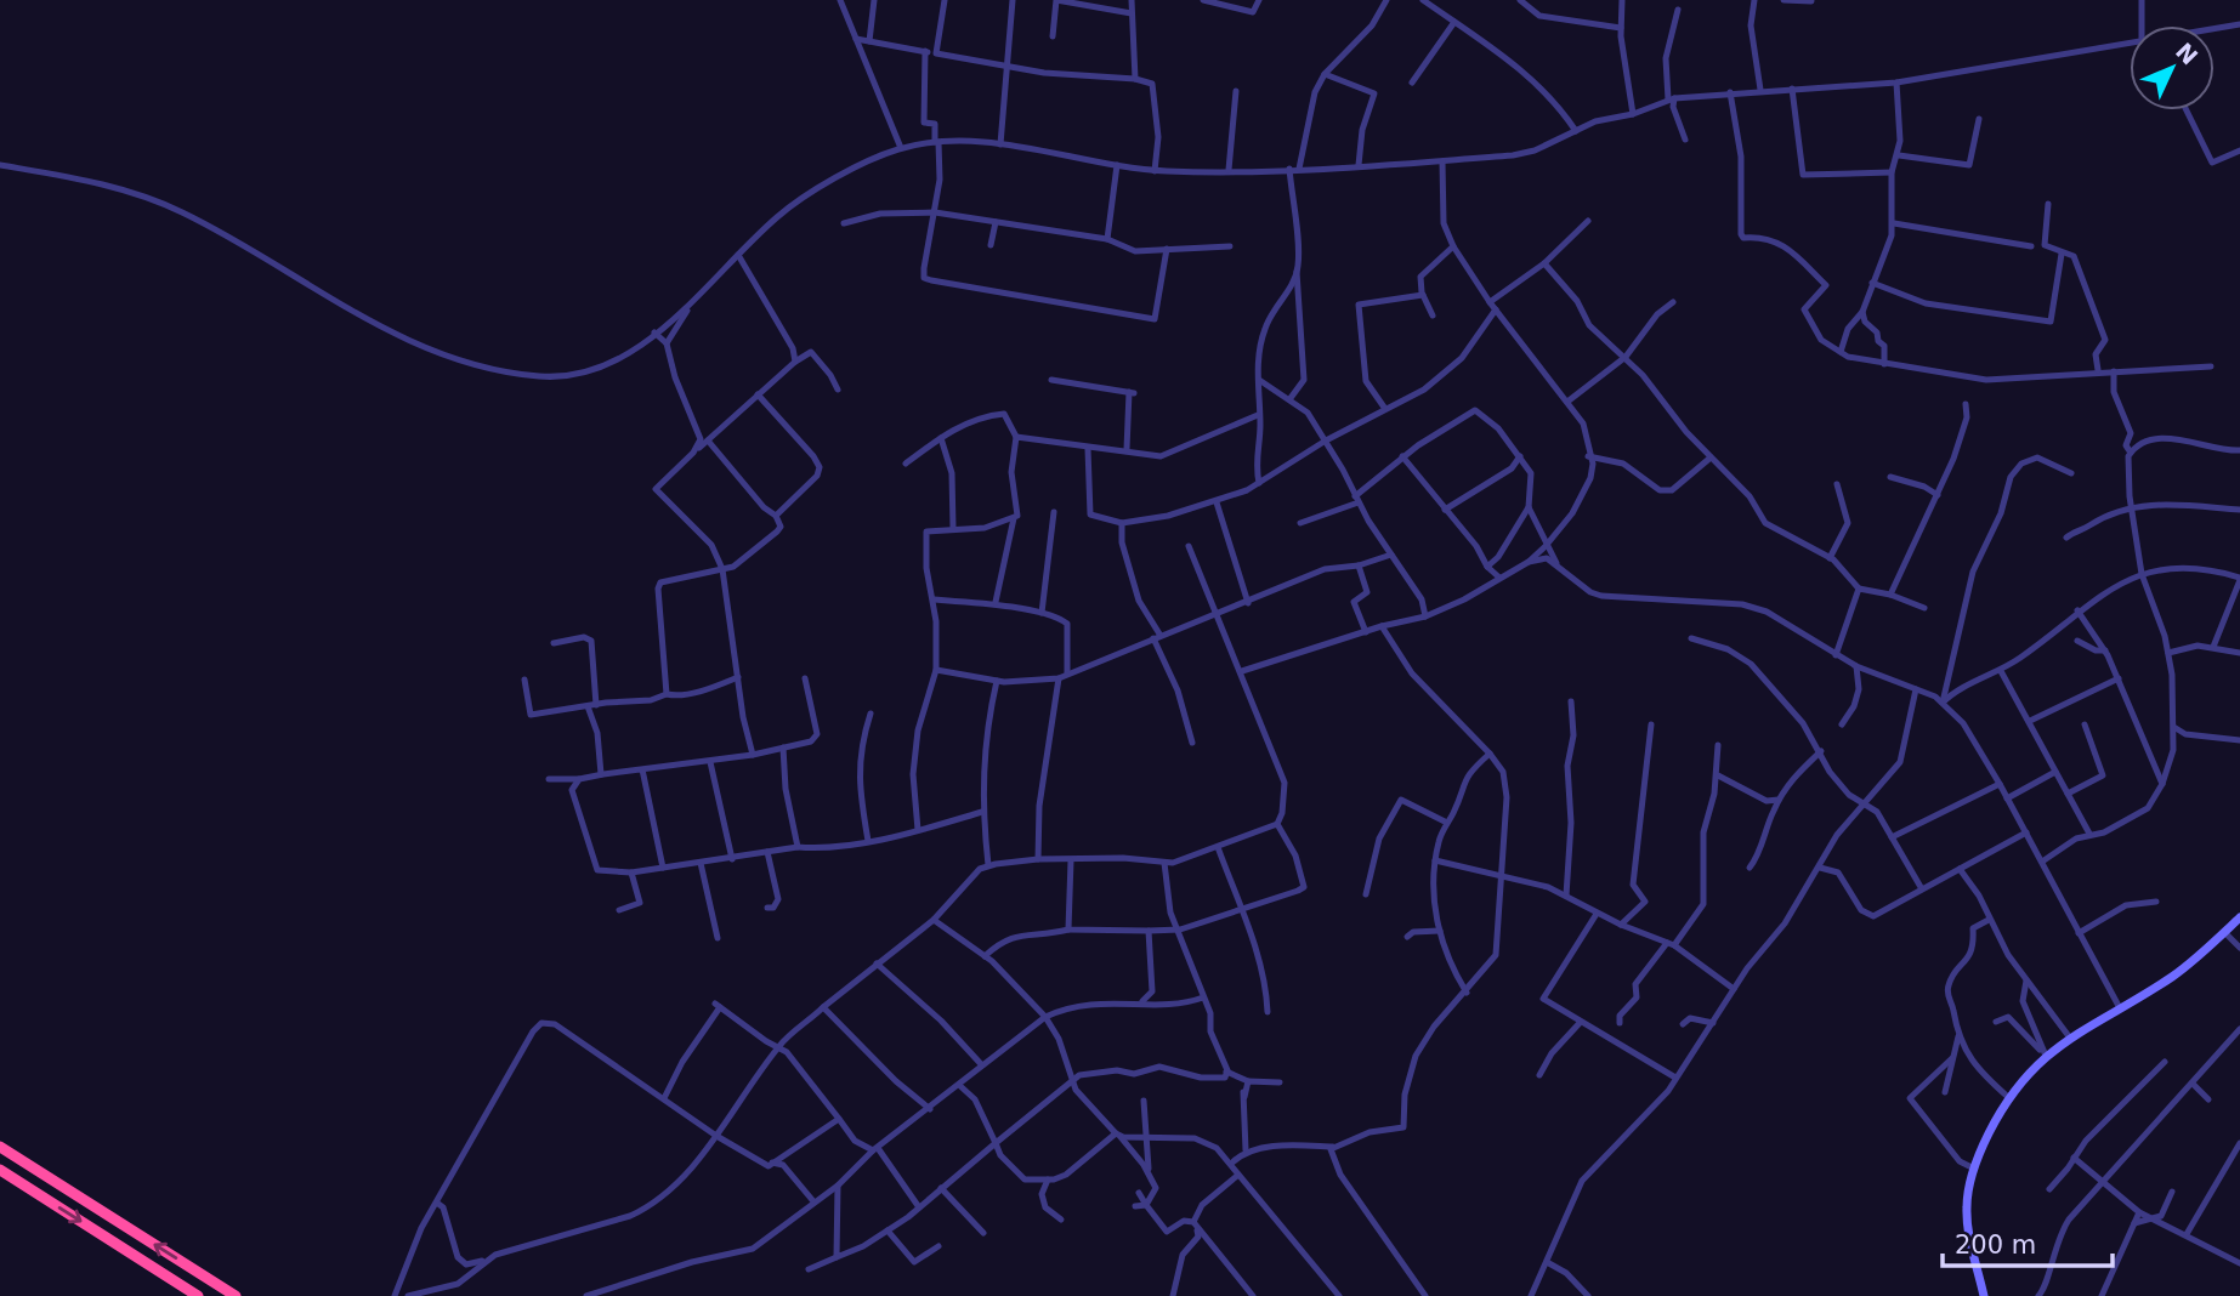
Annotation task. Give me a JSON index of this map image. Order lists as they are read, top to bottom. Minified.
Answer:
{"scale_bar":"200 m","north":"top right"}
